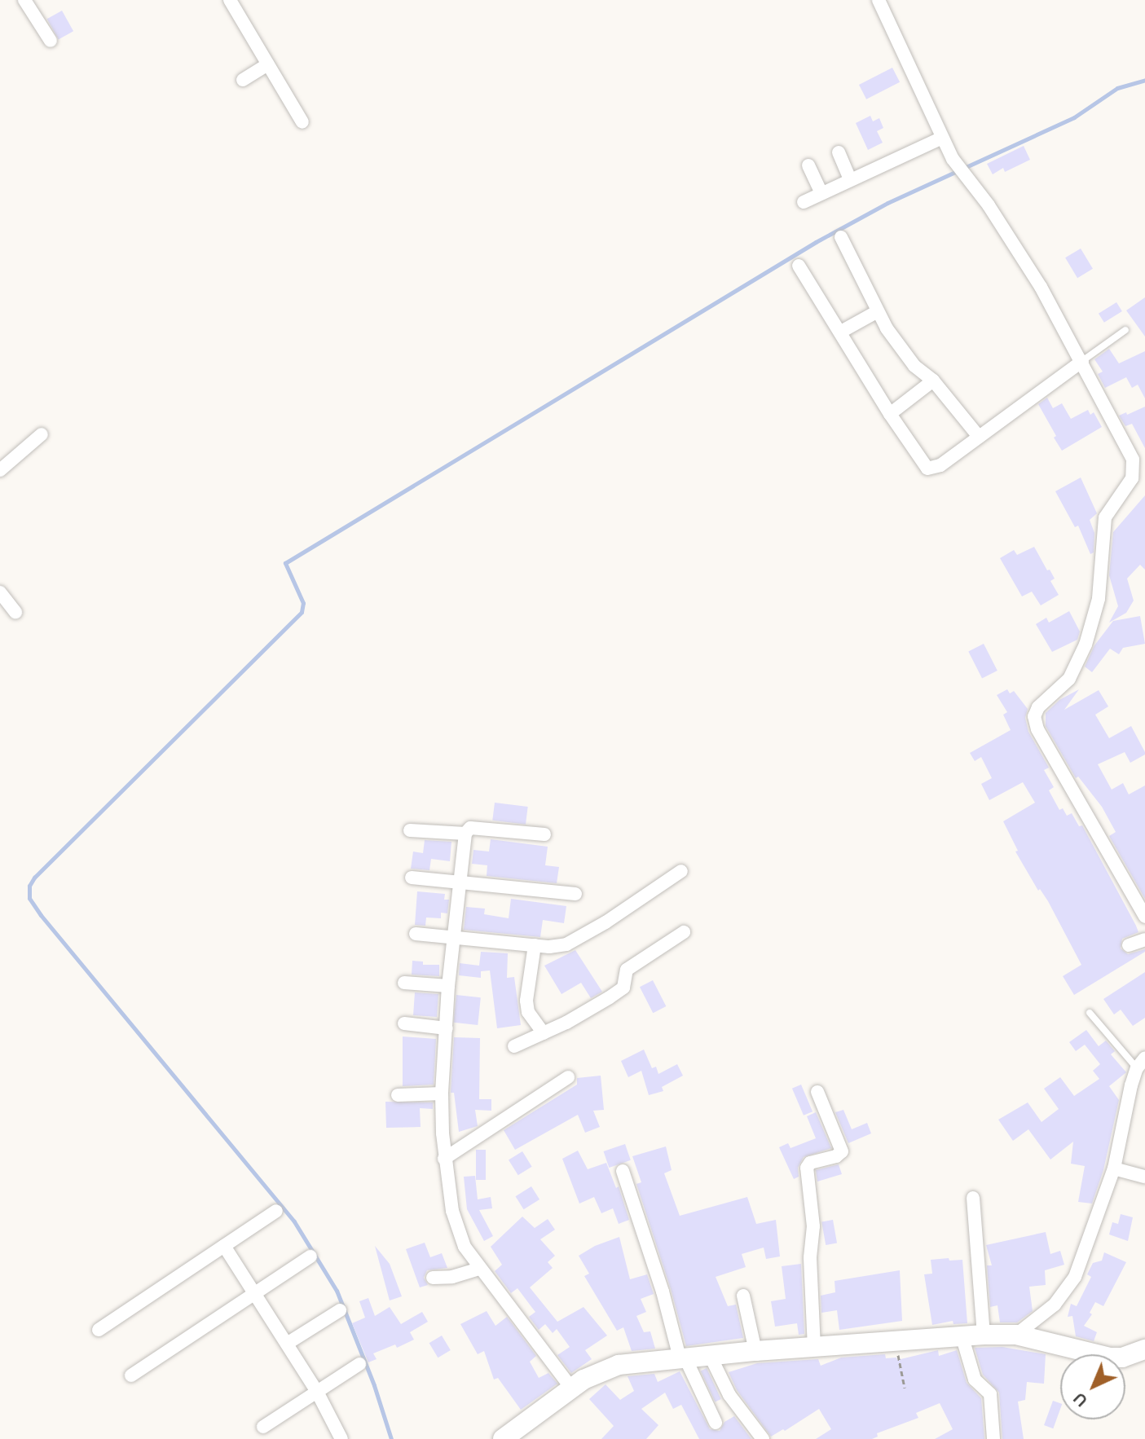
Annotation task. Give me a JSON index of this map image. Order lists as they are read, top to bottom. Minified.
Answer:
{"north":"bottom left"}
